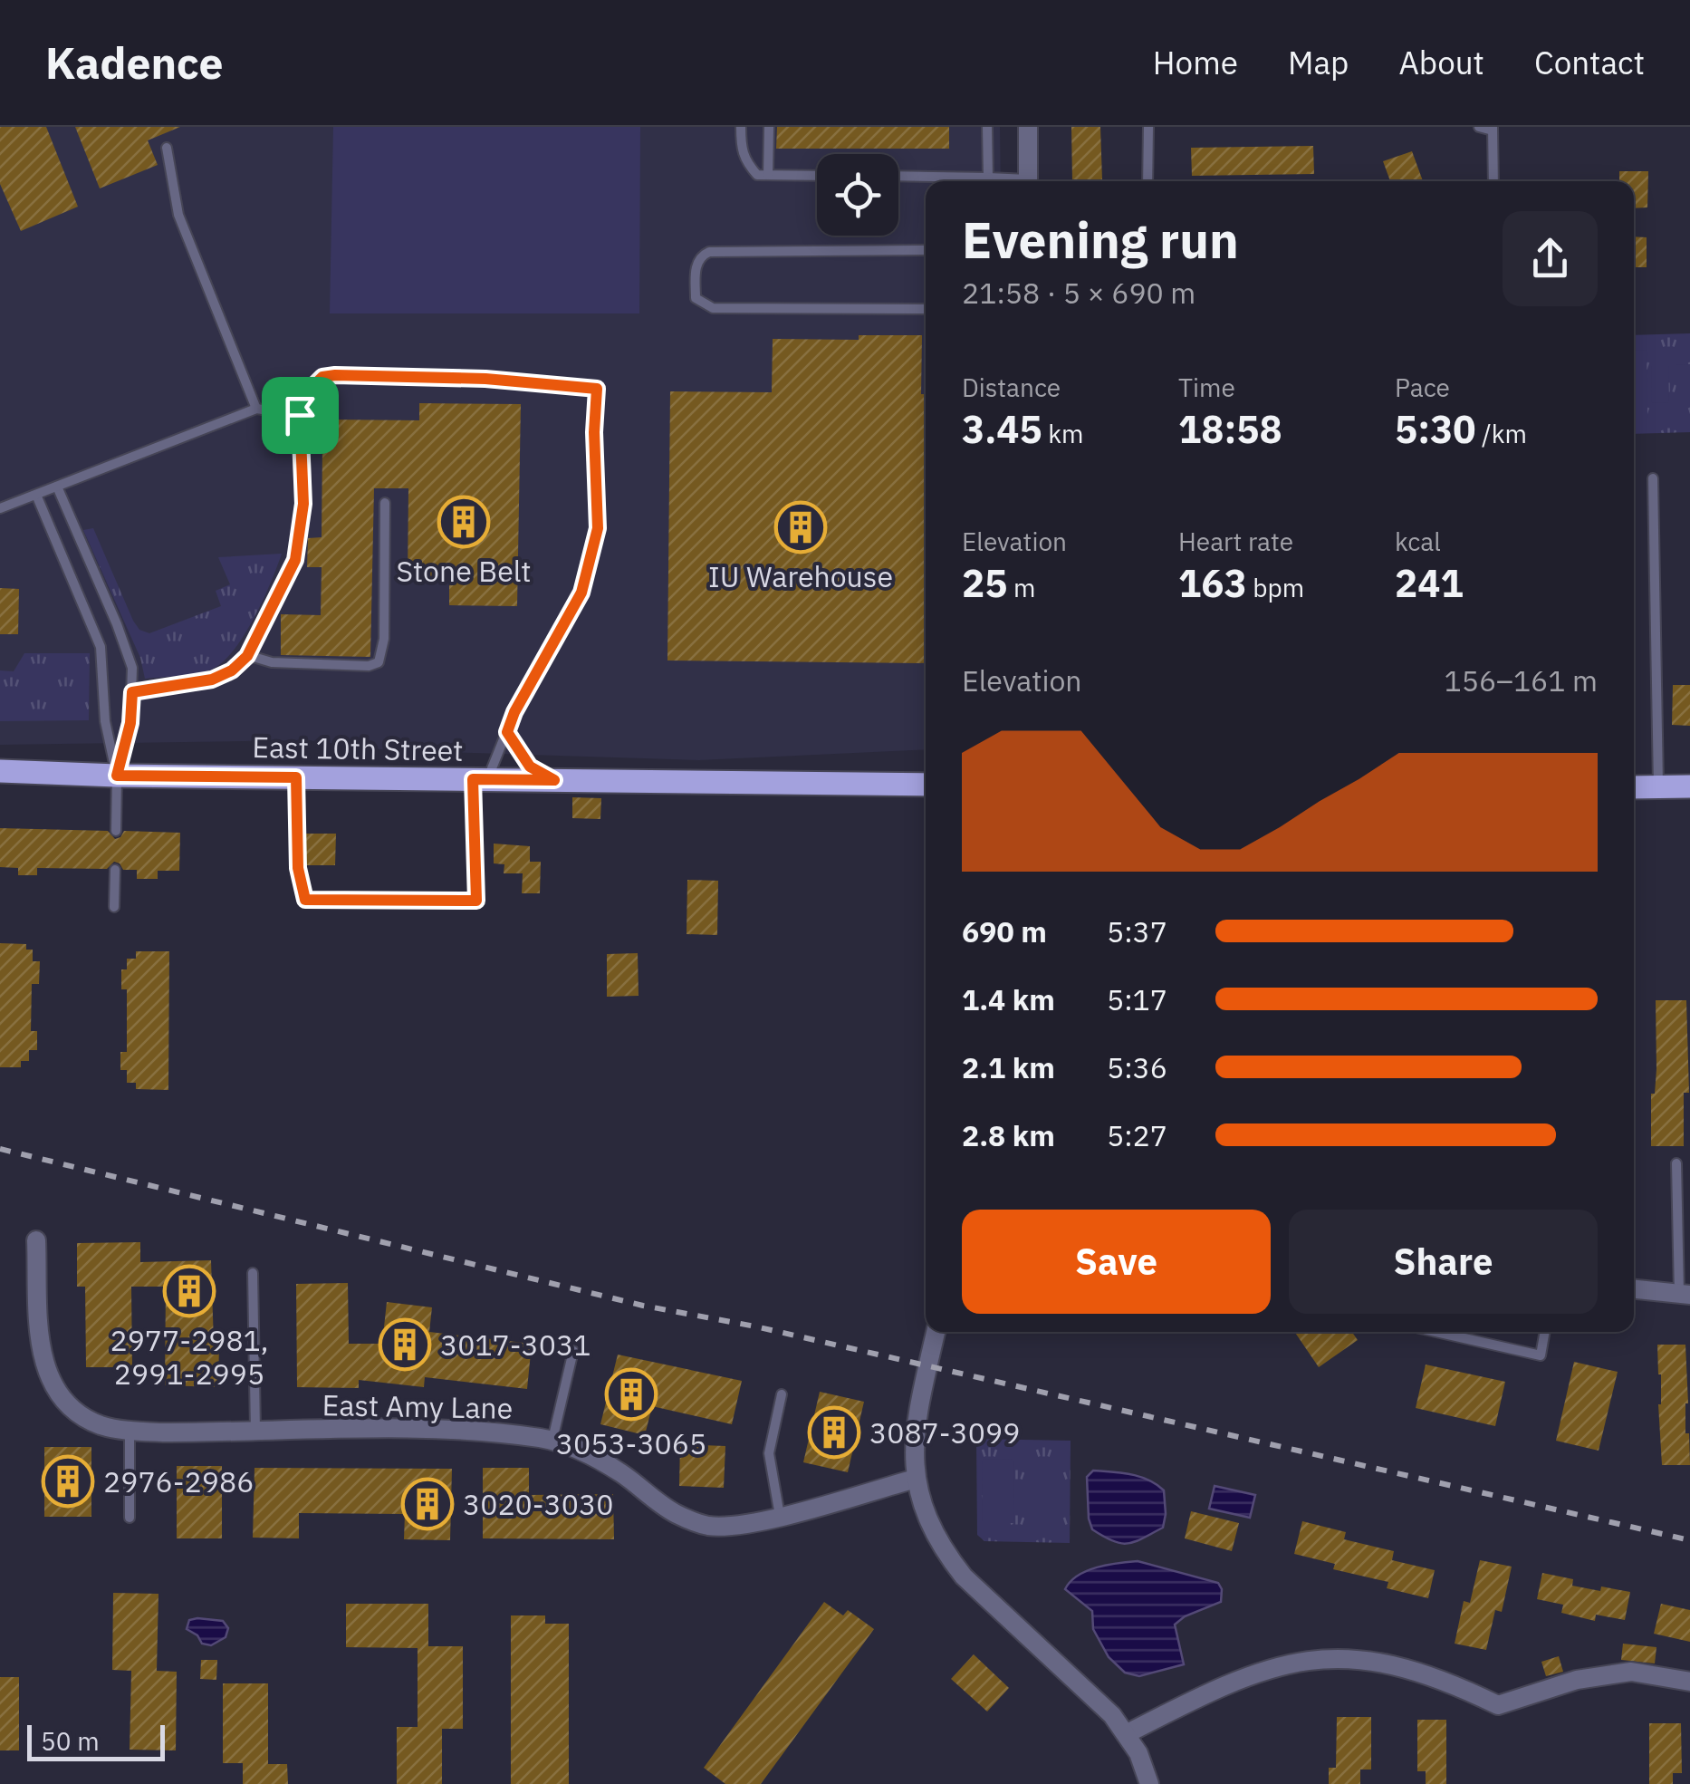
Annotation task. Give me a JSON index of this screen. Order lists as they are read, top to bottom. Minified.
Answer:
{"streets":{"main road":["East 10th Street"],"street":["East Amy Lane"]},"places":{"building":["Stone Belt","IU Warehouse","2977-2981, 2991-2995","3017-3031","3053-3065","3087-3099","2976-2986","3020-3030"]},"scale_bar":"50 m","page":{"header":"Kadence","nav":["Home","Map","About","Contact"],"heading":["Evening run","21:58 · 5 × 690 m"],"stats":[["Distance","3.45 km"],["Time","18:58"],["Pace","5:30 /km"],["Elevation","25 m"],["Heart rate","163 bpm"],["kcal","241"]],"chart":["Elevation","156–161 m"],"list":[{"name":"690 m","note":"5:37"},{"name":"1.4 km","note":"5:17"},{"name":"2.1 km","note":"5:36"},{"name":"2.8 km","note":"5:27"}],"buttons":["Save","Share"],"scale":"50 m"}}
